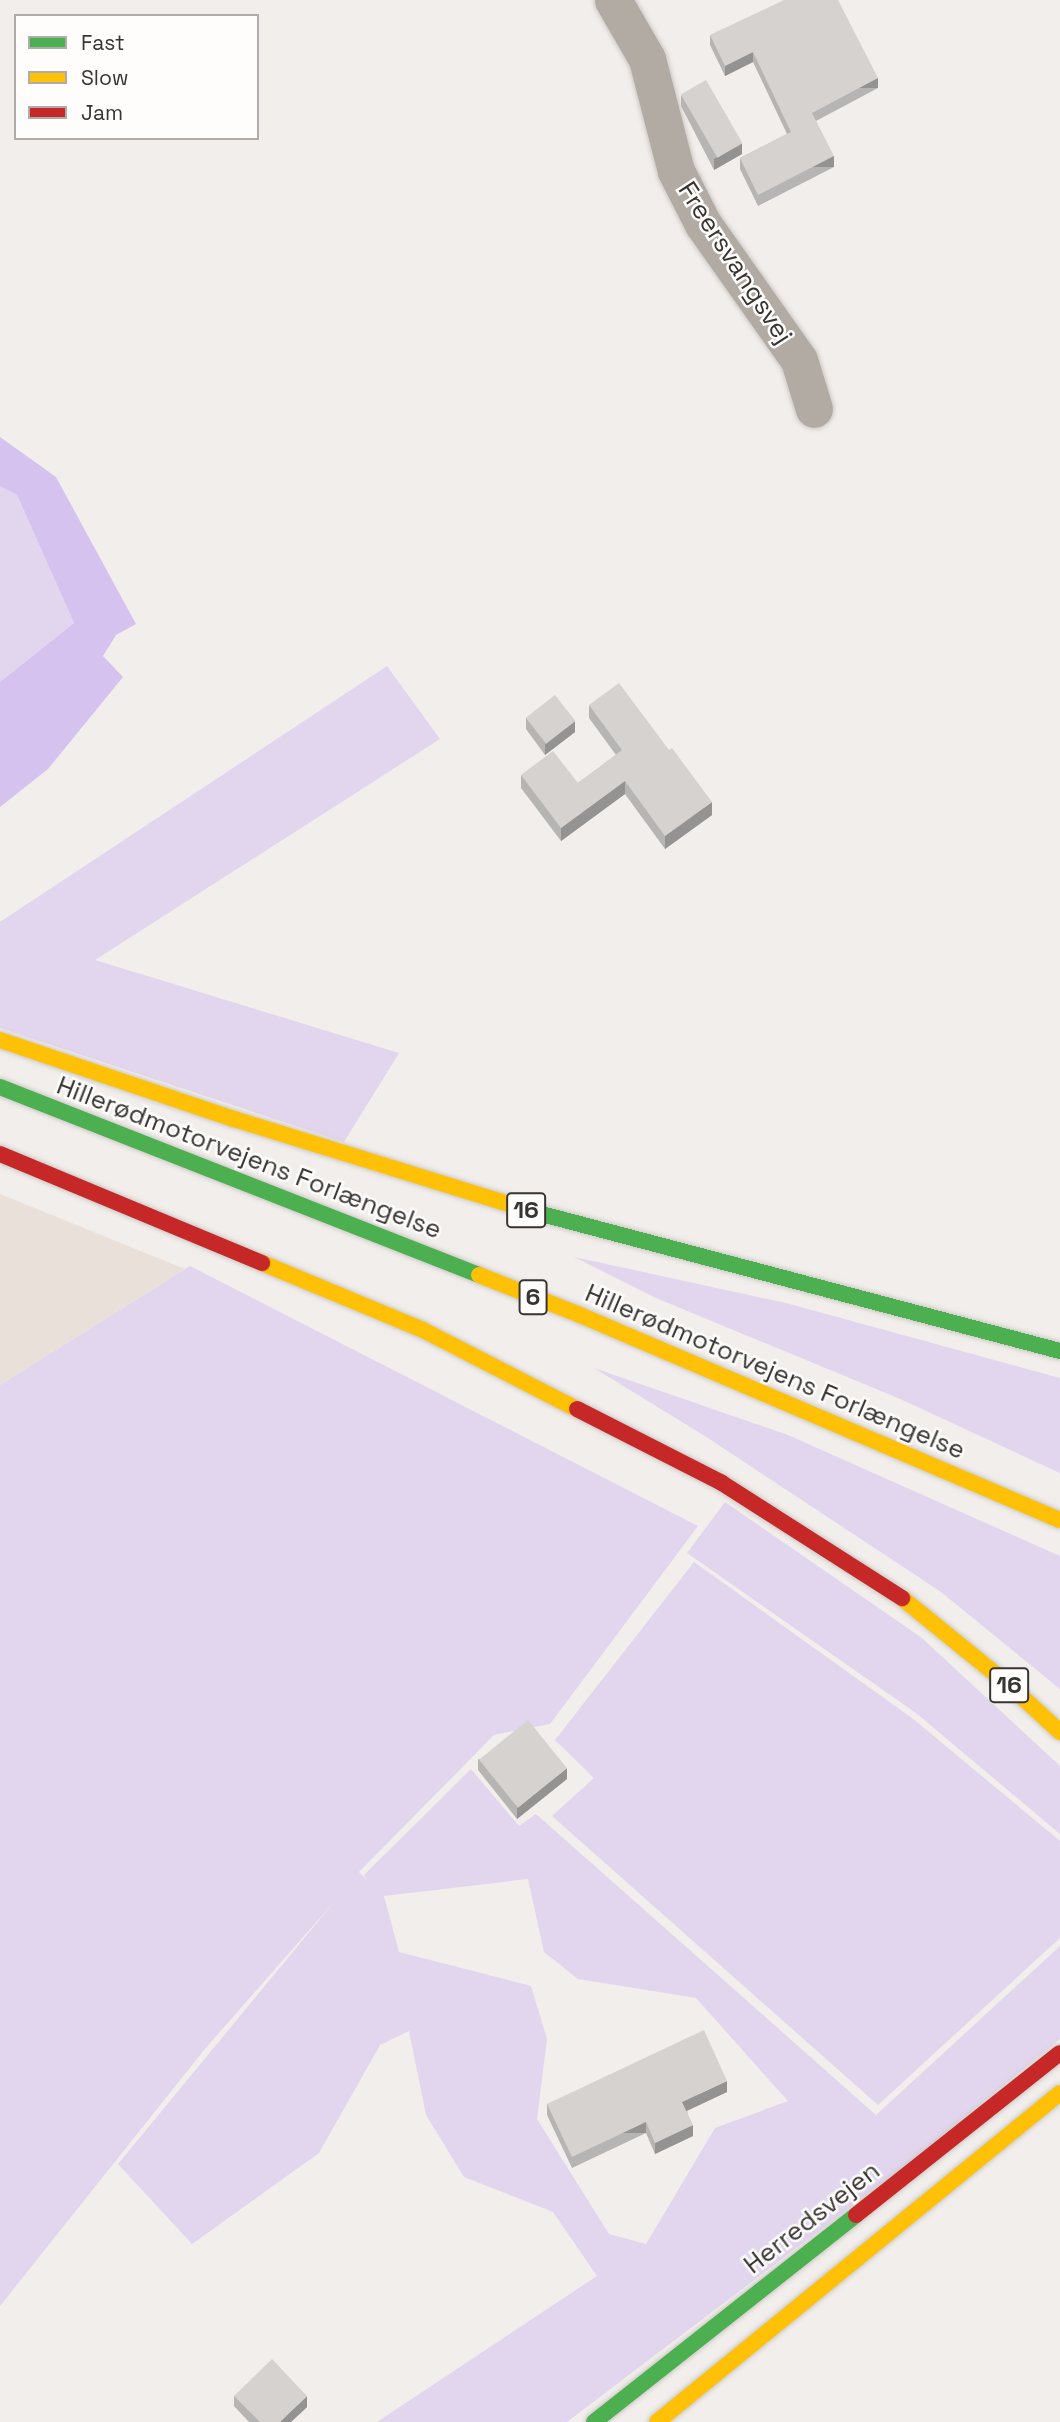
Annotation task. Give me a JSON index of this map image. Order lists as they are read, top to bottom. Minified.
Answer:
{"streets":{"main road":["Hillerødmotorvejens Forlængelse","16","6","Herredsvejen"],"street":["Freersvangsvej"]},"legend":["Fast","Slow","Jam"]}
